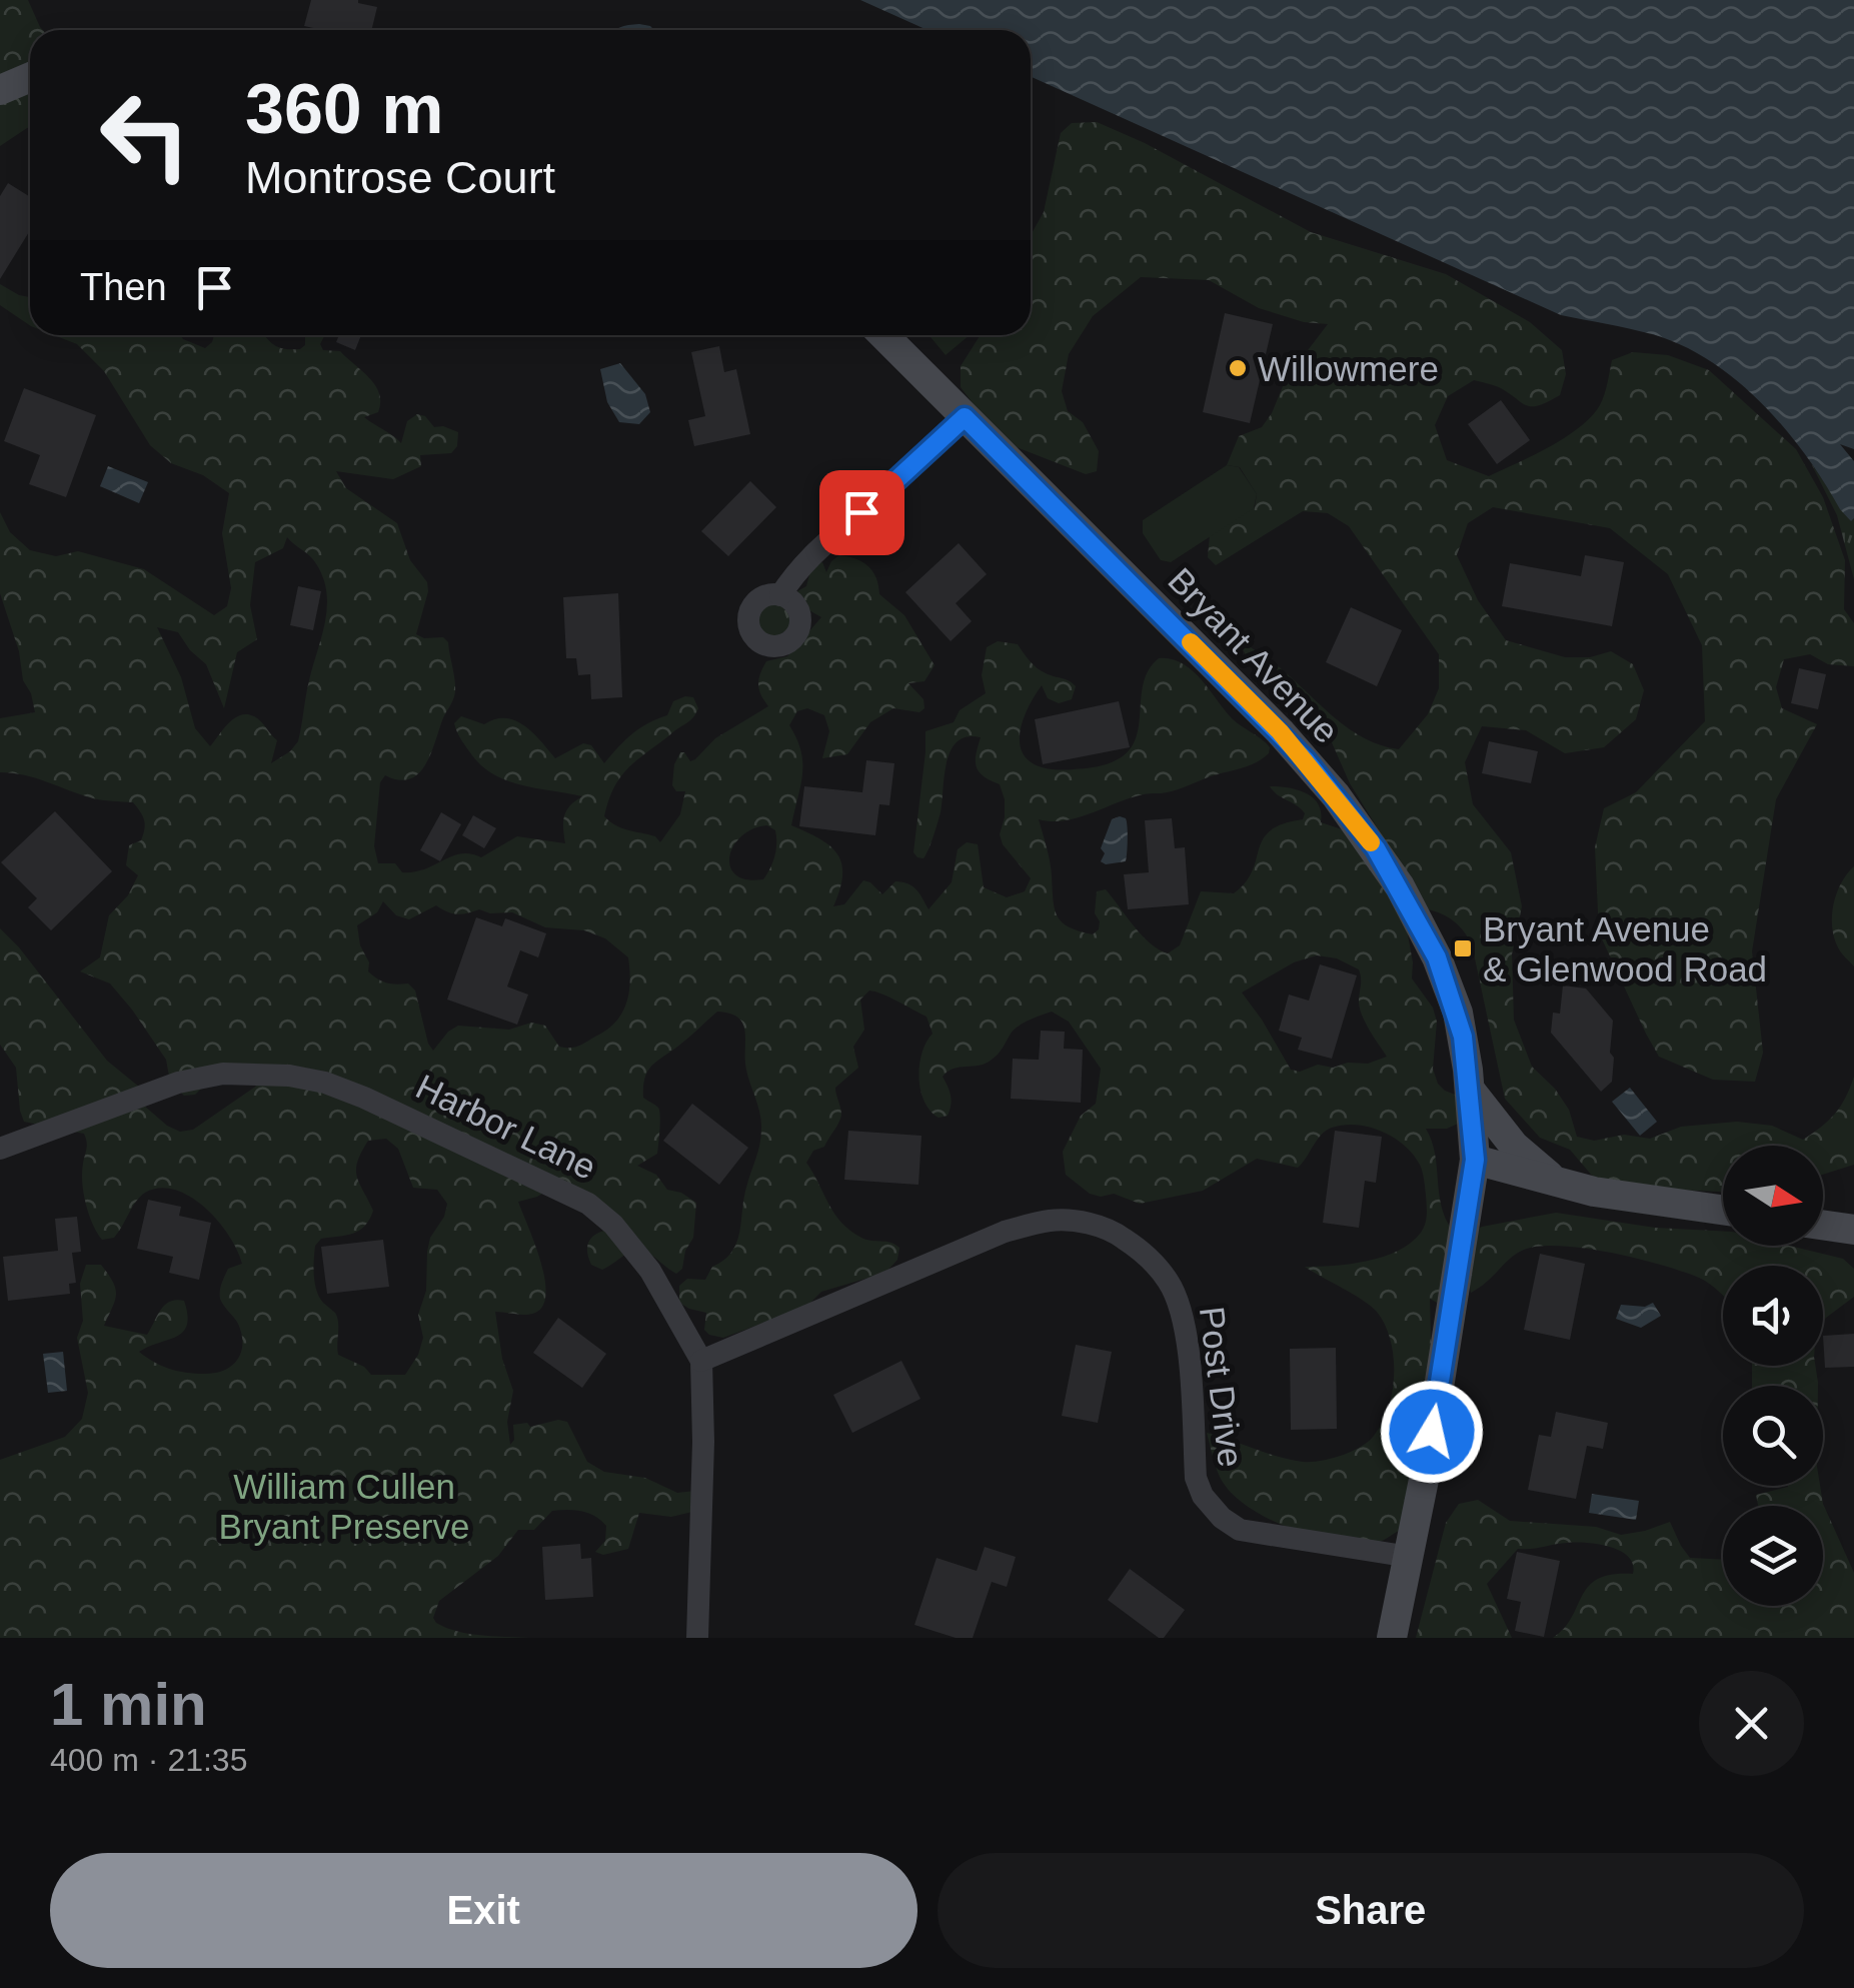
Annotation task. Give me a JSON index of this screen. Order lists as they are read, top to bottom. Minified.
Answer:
{"streets":{"main road":["Bryant Avenue"],"street":["Harbor Lane","Post Drive"]},"crossings":[["Bryant Avenue","Post Drive"],["Harbor Lane","Post Drive"]],"parks":["William Cullen Bryant Preserve"],"places":{"other":["Willowmere"],"transit":["Bryant Avenue & Glenwood Road"]},"north":"right","page":{"turn":["360 m","Montrose Court"],"then":"Then","heading":["1 min","400 m · 21:35"],"buttons":["Exit","Share"]}}
